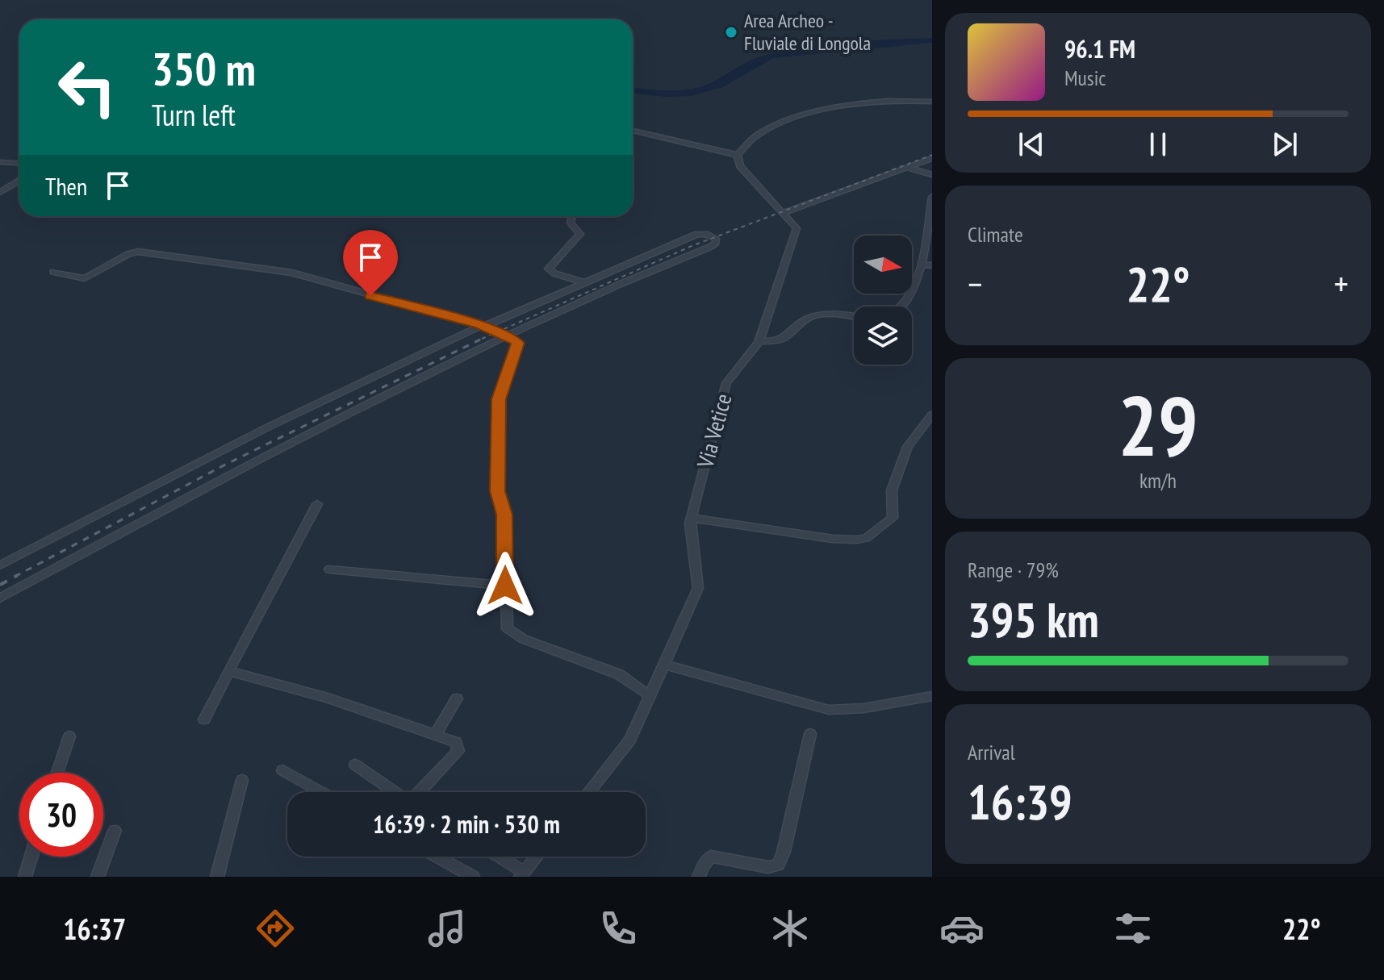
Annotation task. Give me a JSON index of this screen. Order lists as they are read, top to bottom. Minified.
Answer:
{"streets":{"street":["Via Vetice"]},"places":["Area Archeo - Fluviale di Longola"],"north":"right","page":{"turn":["350 m","Turn left"],"song":["96.1 FM","Music"],"then":"Then","tile":["Climate",["29","km/h"],["Range · 79%","395 km"],["Arrival","16:39"]],"heat":["−","22°","+"],"limit":"30","trip":"16:39 · 2 min · 530 m","tabs":["16:37","22°"]}}
